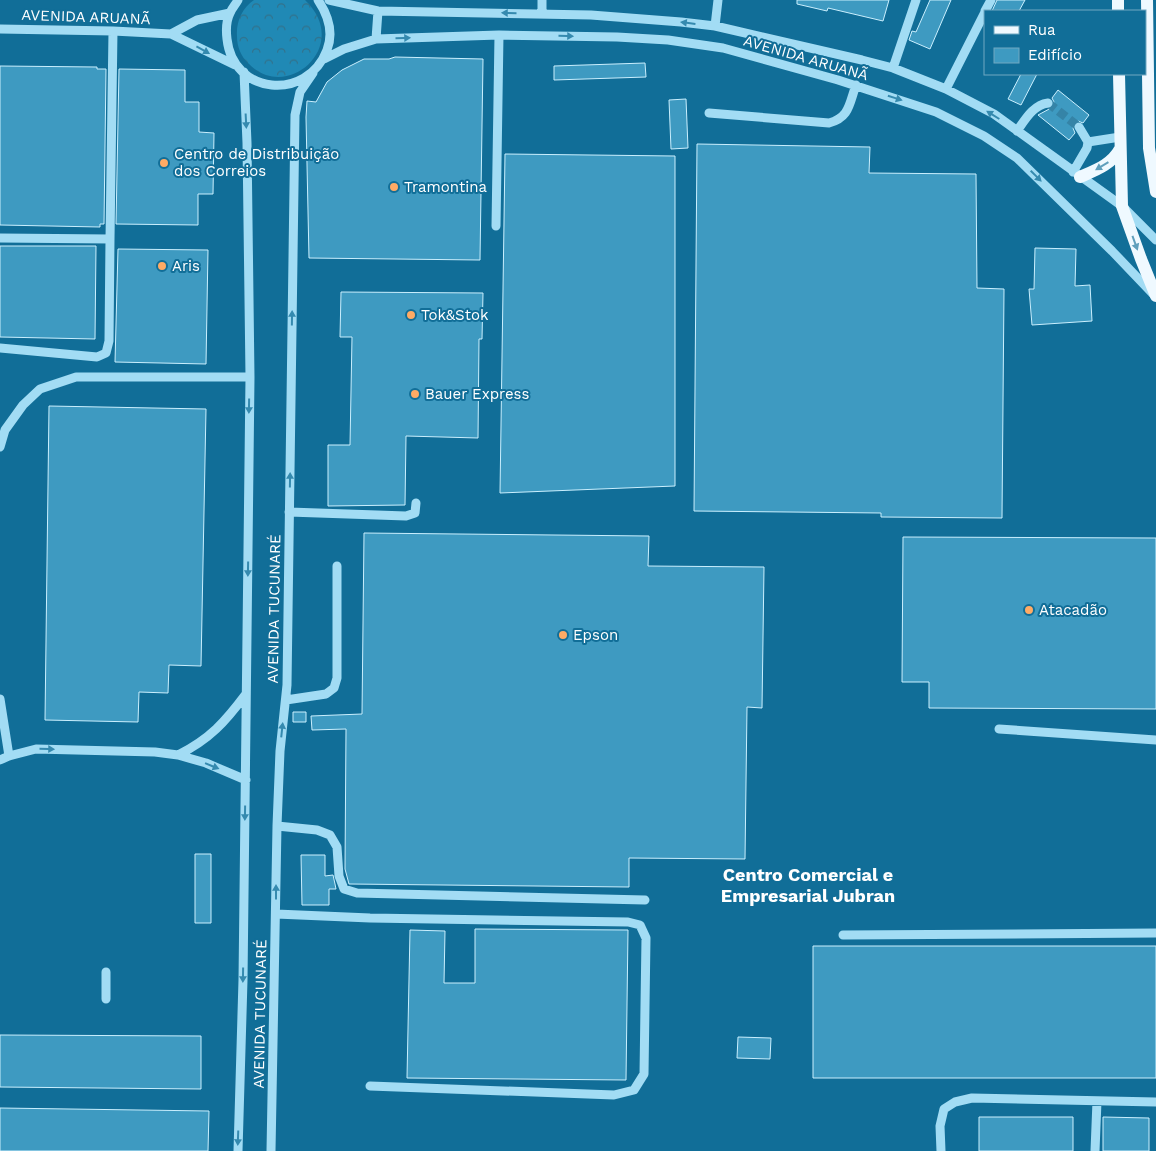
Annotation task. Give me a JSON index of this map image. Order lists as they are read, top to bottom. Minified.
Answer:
{"streets":{"street":["AVENIDA ARUANÃ","AVENIDA TUCUNARÉ"]},"crossings":[["AVENIDA ARUANÃ","AVENIDA TUCUNARÉ"]],"districts":["Centro Comercial e Empresarial Jubran"],"places":["Centro de Distribuição dos Correios","Tramontina","Aris","Tok&Stok","Bauer Express","Atacadão","Epson"],"legend":["Rua","Edifício"]}
